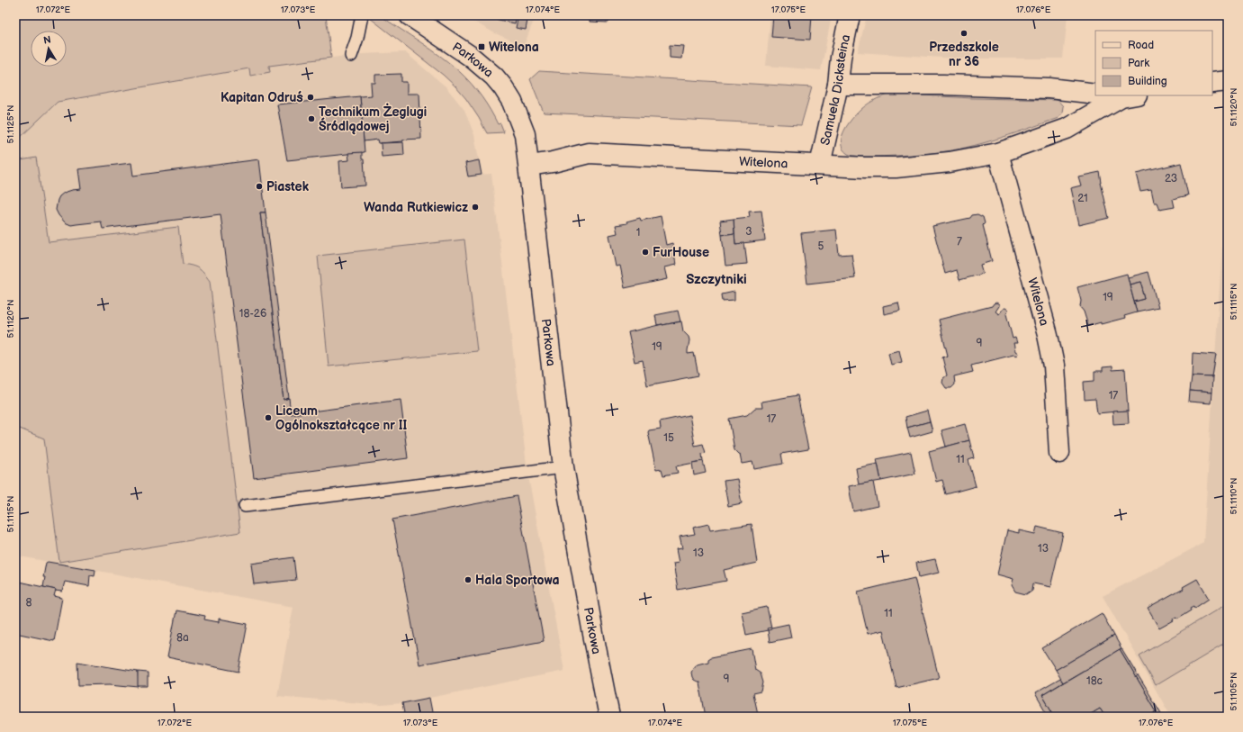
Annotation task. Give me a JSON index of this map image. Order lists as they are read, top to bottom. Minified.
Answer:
{"streets":{"street":["Parkowa","Samuela Dicksteina","Witelona"]},"crossings":[["Parkowa","Witelona"],["Samuela Dicksteina","Witelona"]],"districts":["Szczytniki"],"places":{"other":["Przedszkole nr 36","Kapitan Odruś","Technikum Żeglugi Śródlądowej","Piastek","Wanda Rutkiewicz","FurHouse","Liceum Ogólnokształcące nr II","Hala Sportowa"],"transit":["Witelona"]},"house_numbers":["23","21","3","1","7","5","19","18-26","9","19","17","17","15","11","13","13","8","11","8a","9","18c"],"legend":["Road","Park","Building"],"north":"top","coordinates":["17.072°E","17.073°E","17.074°E","17.075°E","17.076°E","51.1120°N","51.1125°N","51.1115°N","51.1110°N","51.1105°N"]}
